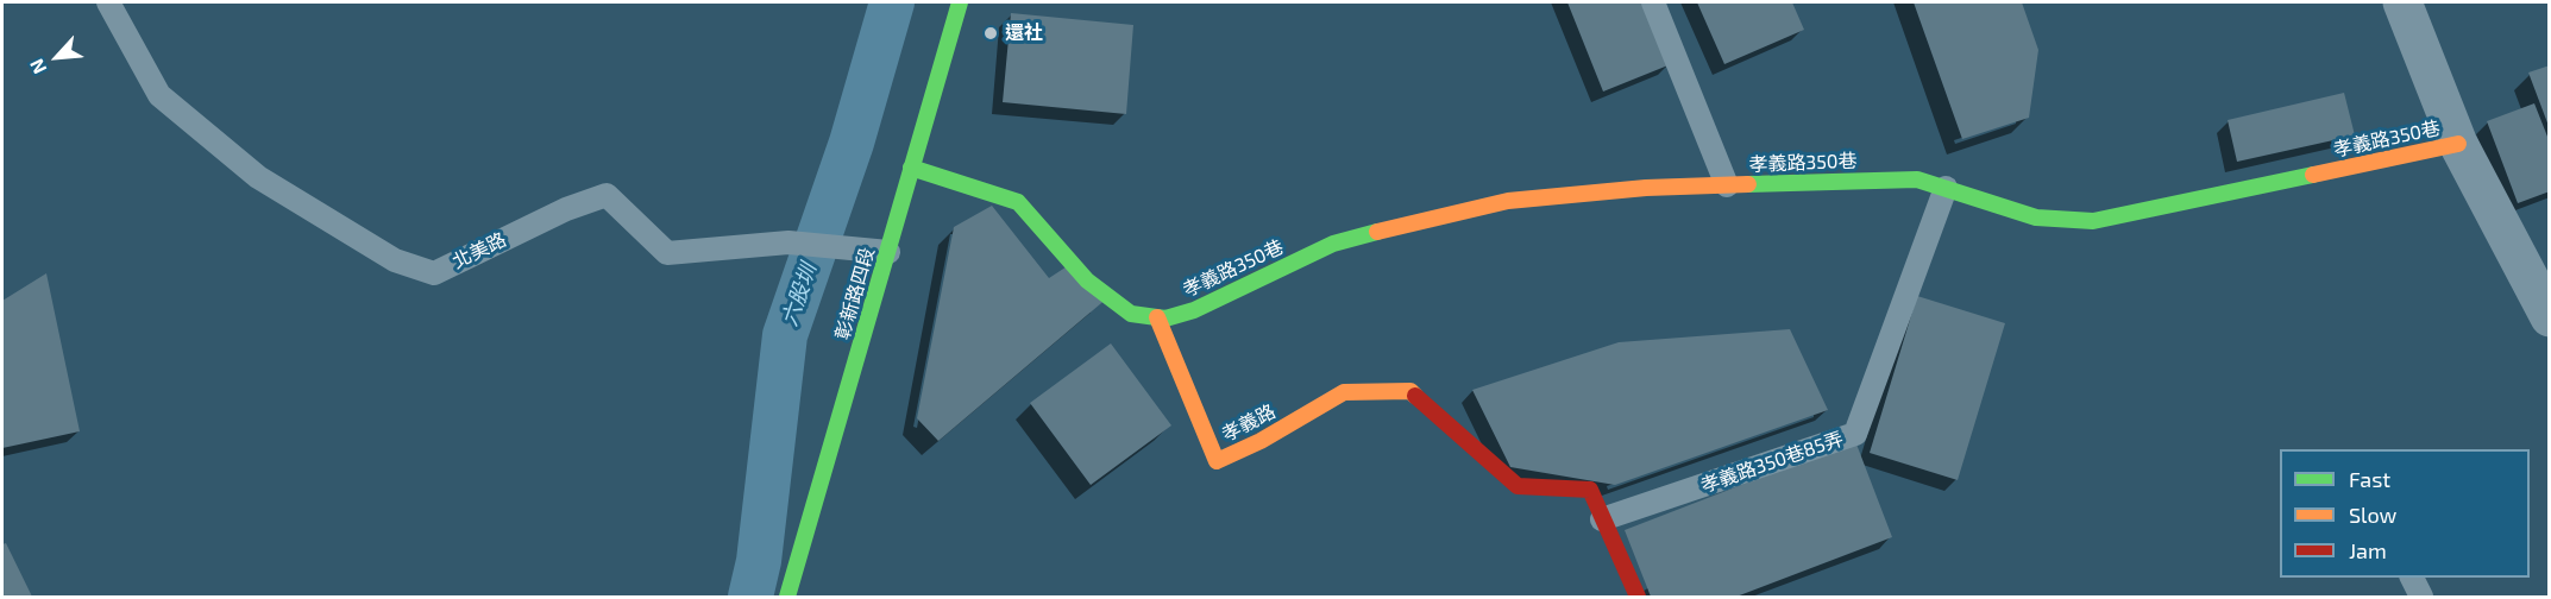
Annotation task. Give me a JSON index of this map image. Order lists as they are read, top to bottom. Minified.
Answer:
{"streets":{"street":["孝義路350巷","彰新路四段","孝義路"],"lane":["北美路","孝義路350巷85弄"]},"crossings":[["孝義路350巷","孝義路"],["孝義路350巷","孝義路350巷85弄"],["北美路","彰新路四段"],["孝義路","孝義路350巷85弄"]],"water":["六股圳"],"places":["還社"],"legend":["Fast","Slow","Jam"],"north":"bottom left"}
